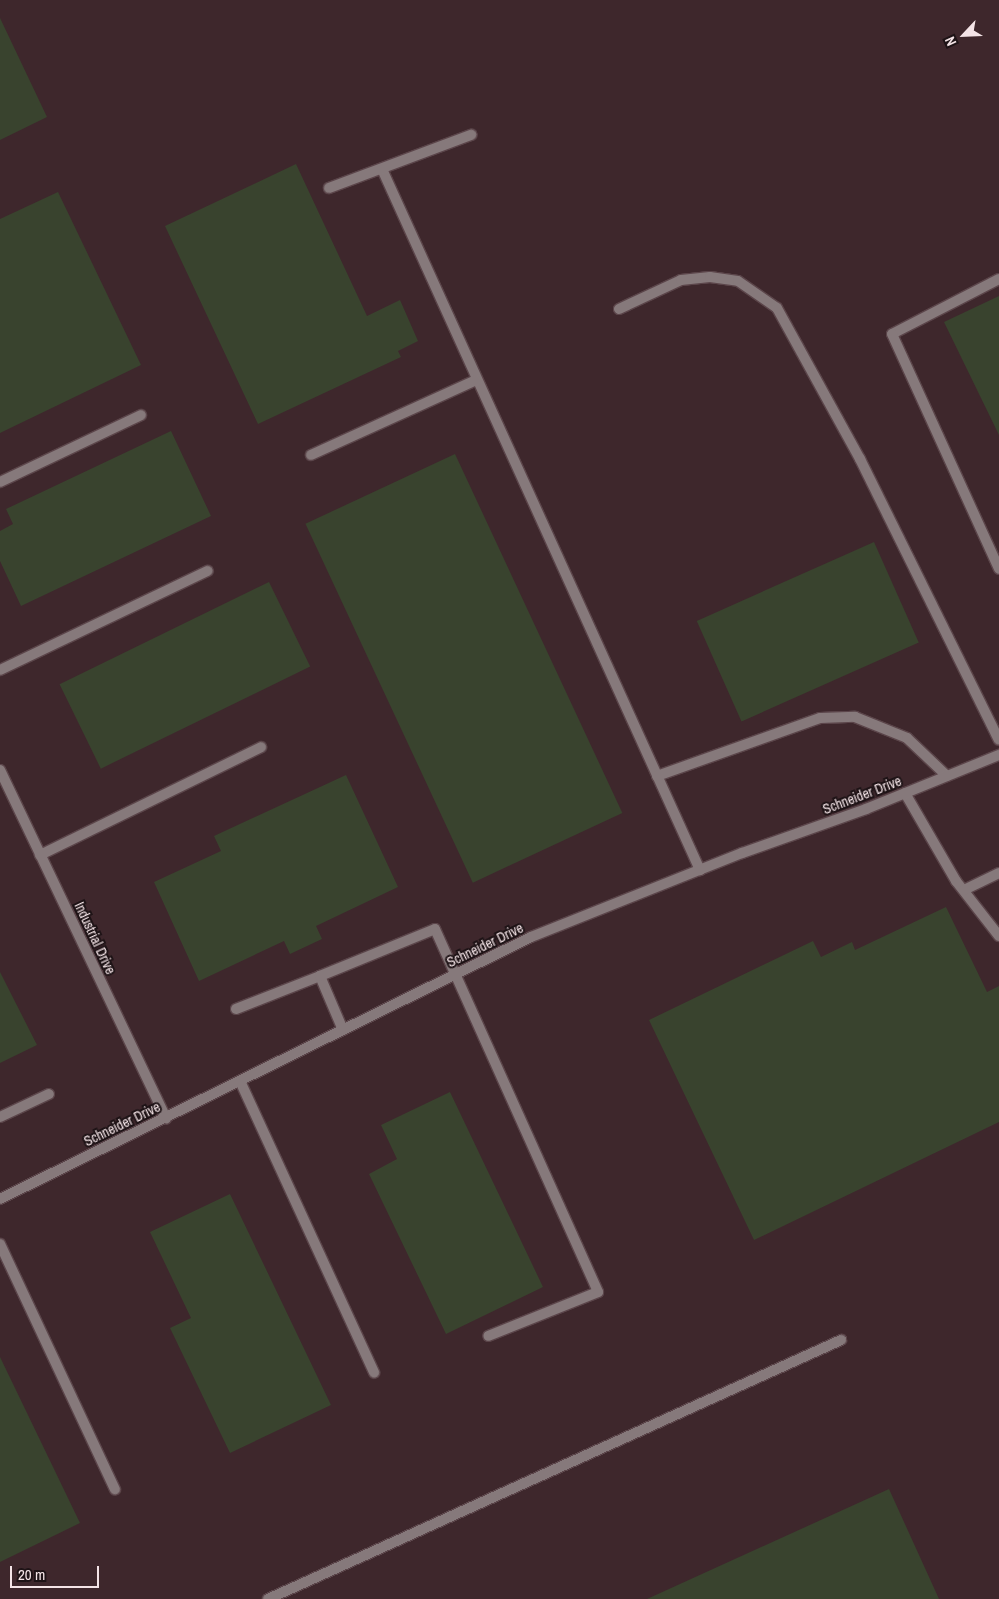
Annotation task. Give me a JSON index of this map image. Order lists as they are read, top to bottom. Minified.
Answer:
{"streets":{"lane":["Schneider Drive","Industrial Drive"]},"crossings":[["Schneider Drive","Industrial Drive"]],"scale_bar":"20 m","north":"bottom left"}
